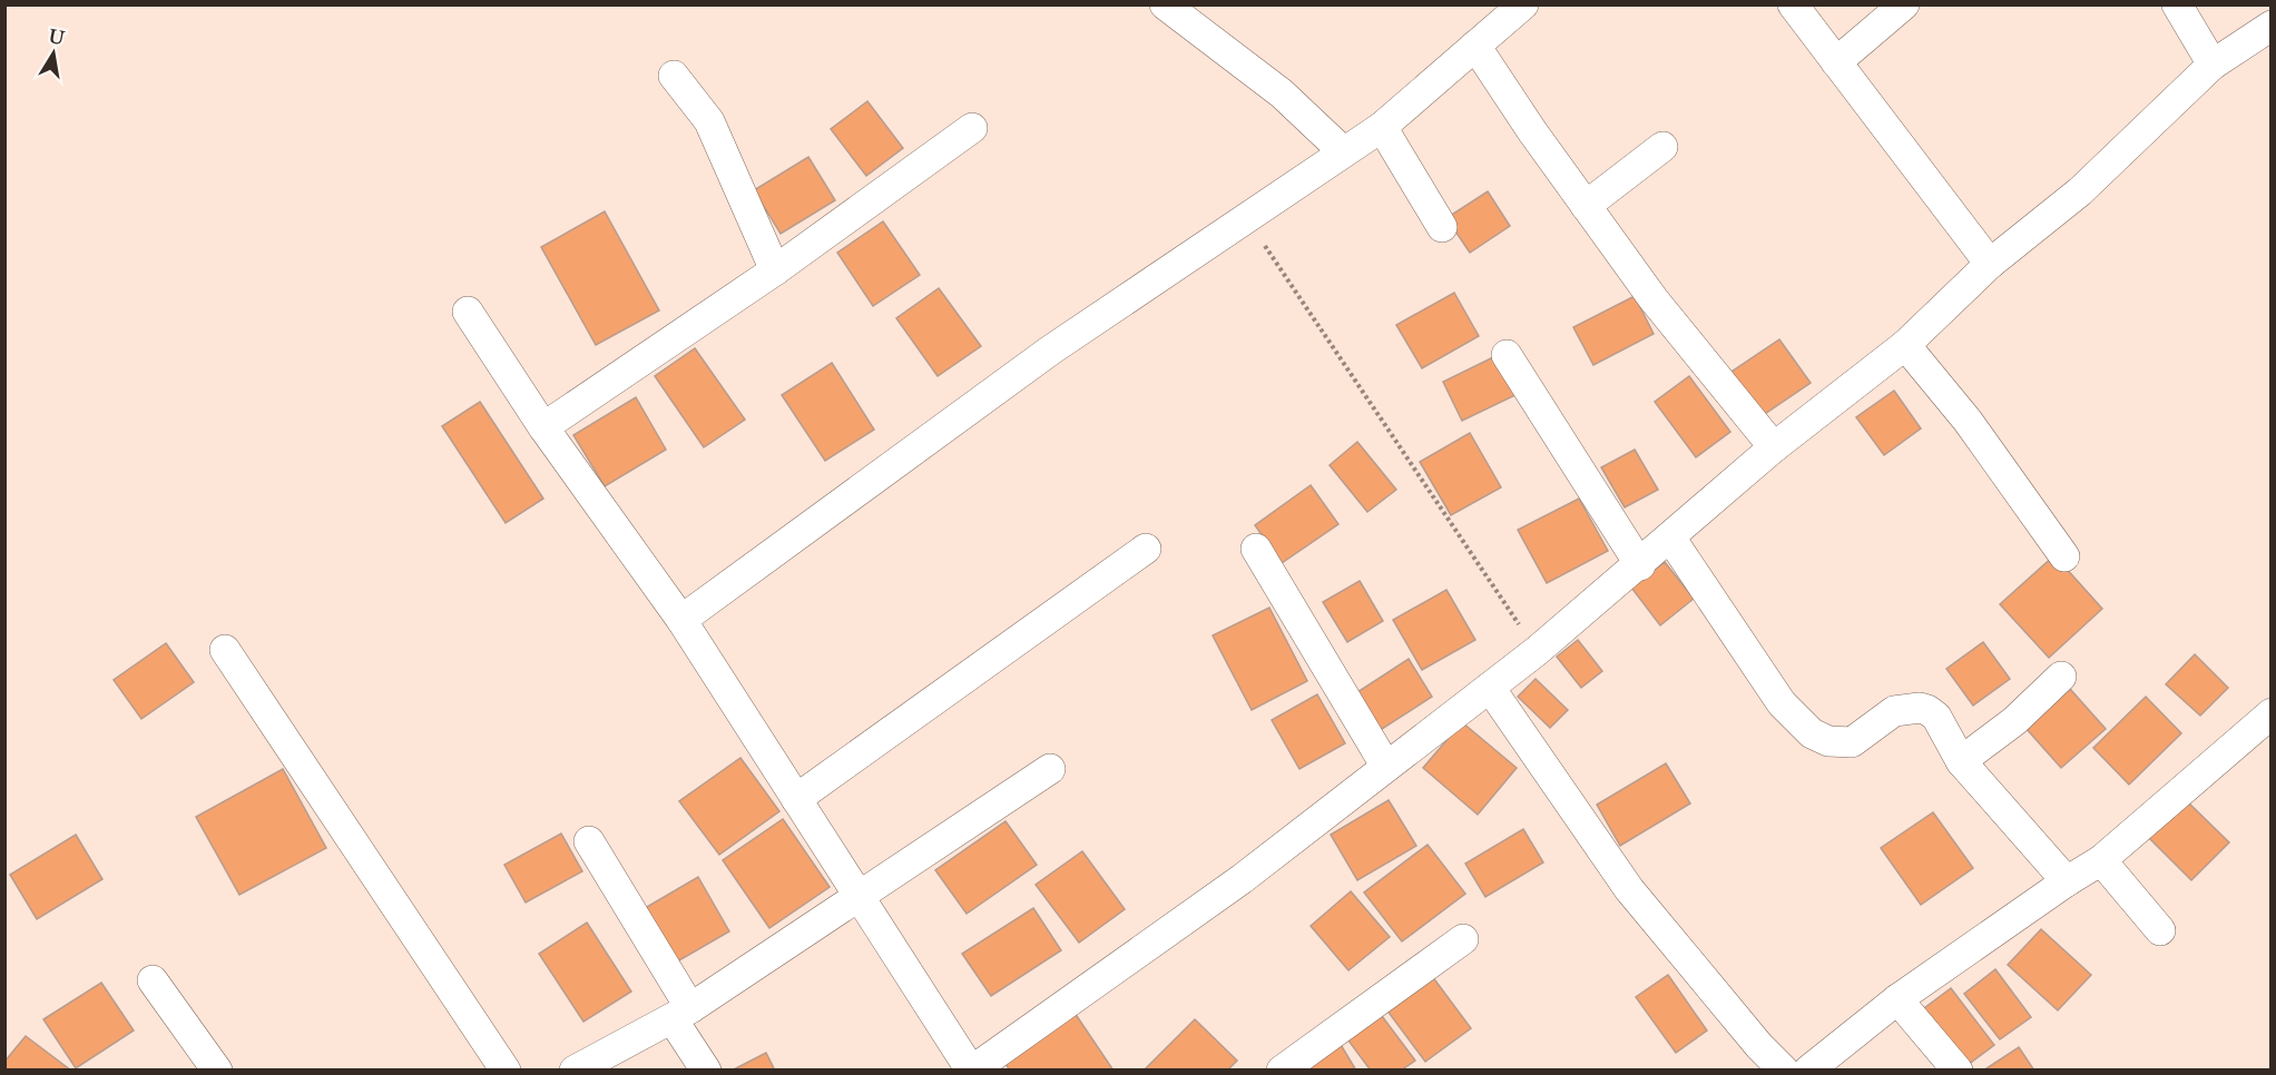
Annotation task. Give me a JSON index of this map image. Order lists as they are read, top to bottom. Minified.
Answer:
{"north":"top"}
